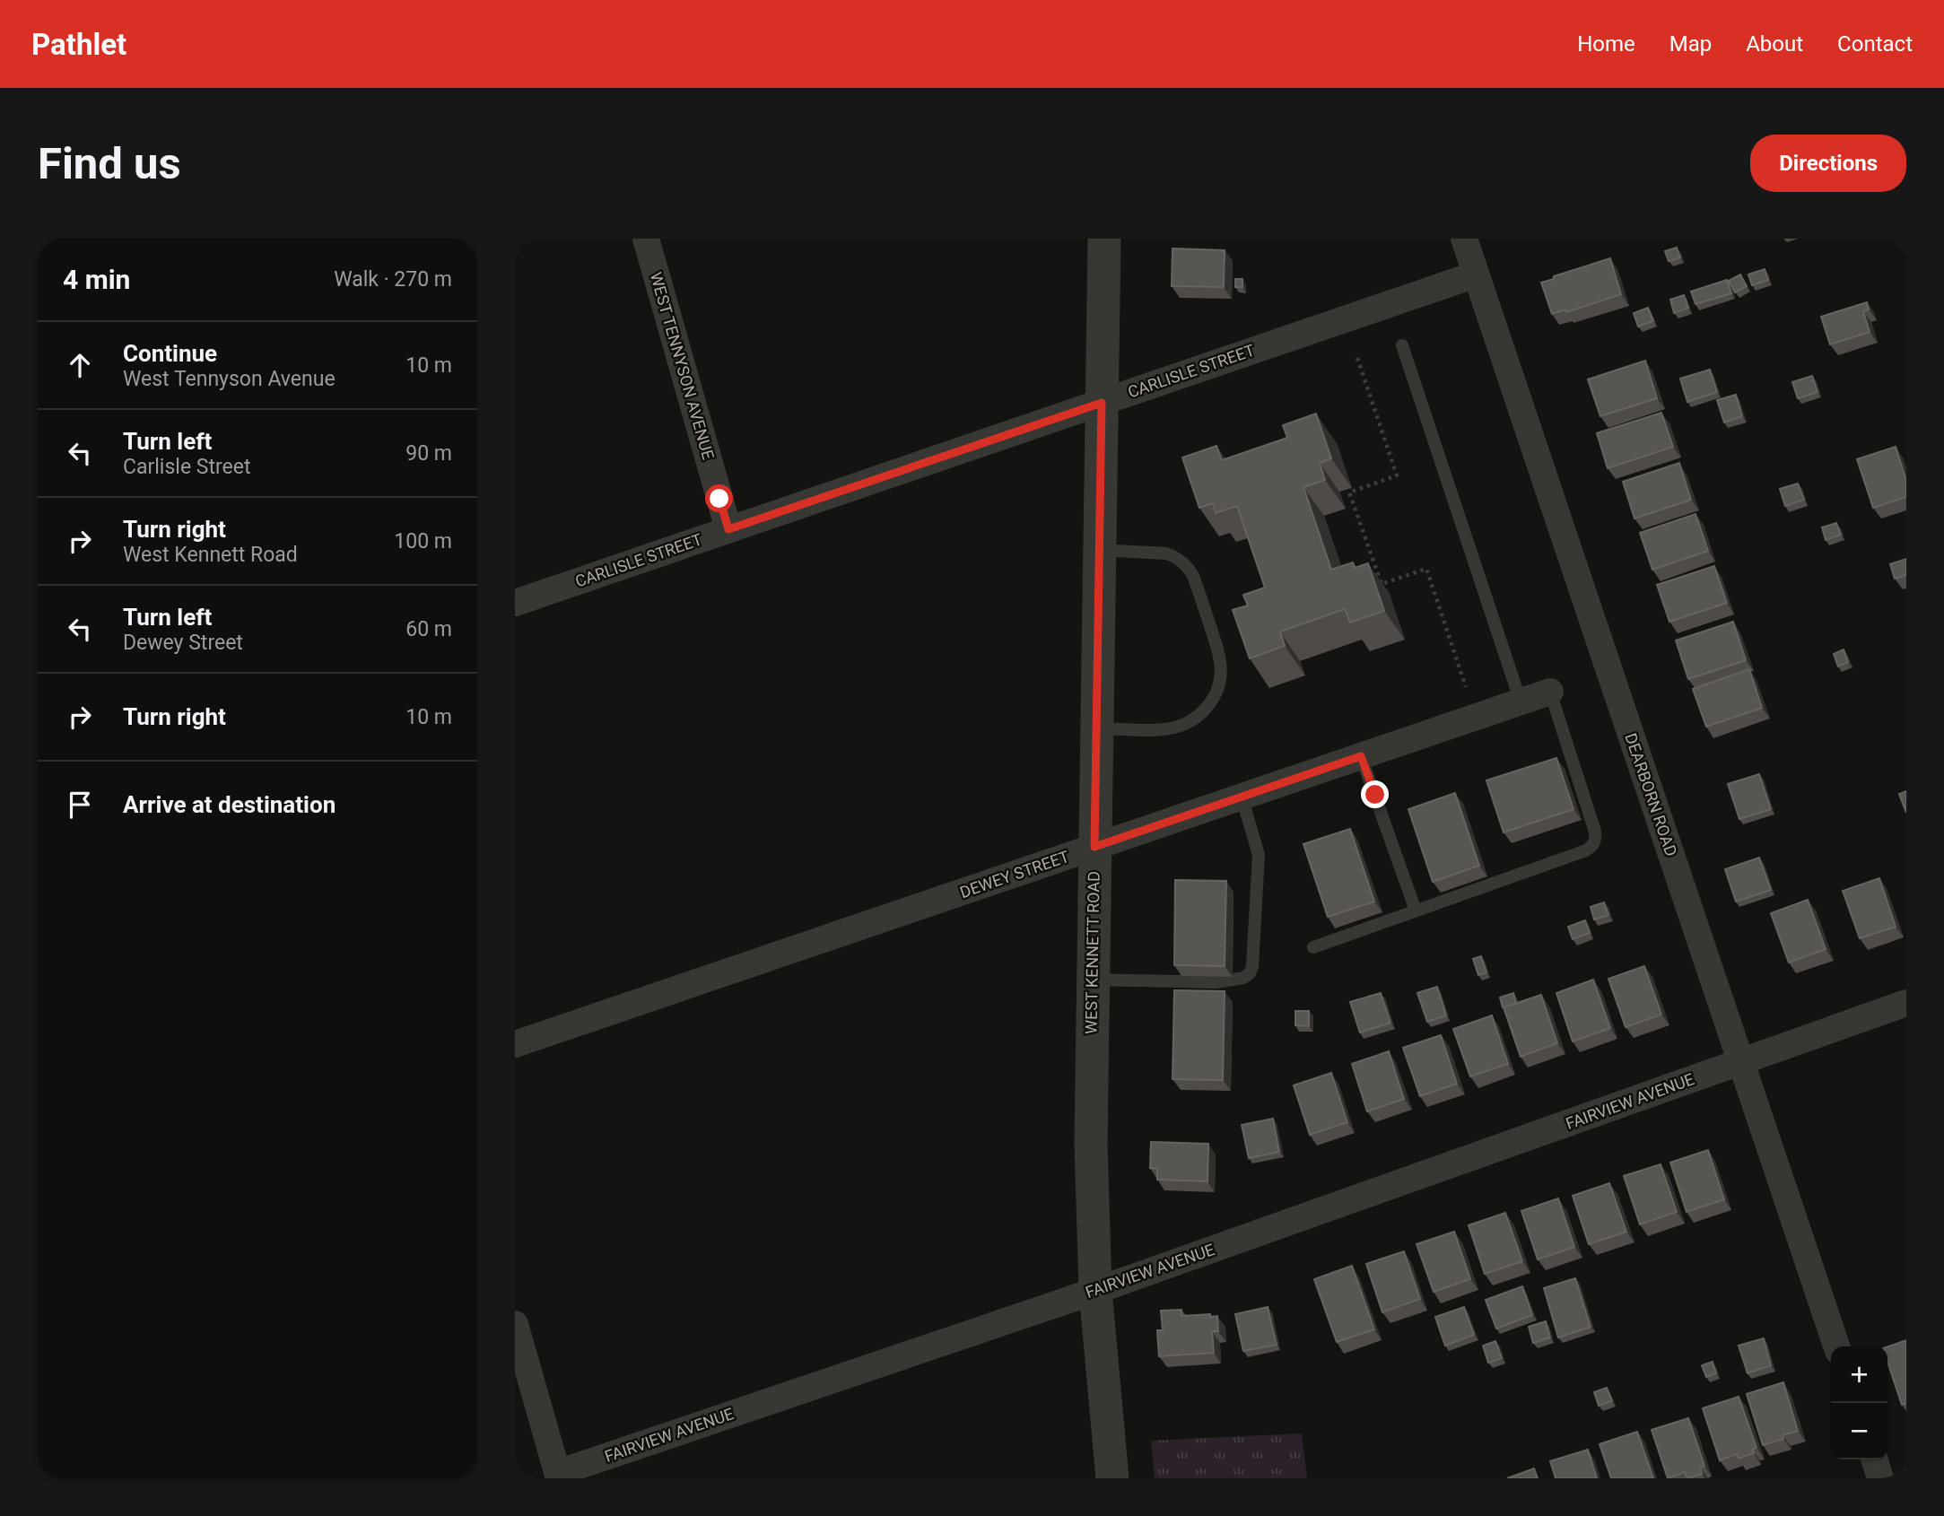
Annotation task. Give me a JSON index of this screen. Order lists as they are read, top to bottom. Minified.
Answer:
{"streets":{"street":["WEST TENNYSON AVENUE","CARLISLE STREET","DEARBORN ROAD","DEWEY STREET","WEST KENNETT ROAD","FAIRVIEW AVENUE"]},"crossings":[["WEST TENNYSON AVENUE","CARLISLE STREET"],["CARLISLE STREET","DEARBORN ROAD"],["CARLISLE STREET","WEST KENNETT ROAD"],["DEARBORN ROAD","FAIRVIEW AVENUE"],["DEWEY STREET","WEST KENNETT ROAD"],["WEST KENNETT ROAD","FAIRVIEW AVENUE"]],"page":{"header":"Pathlet","nav":["Home","Map","About","Contact"],"buttons":"Directions","title":"Find us","heading":["4 min","Walk · 270 m"],"list":[["Continue","West Tennyson Avenue","10 m"],["Turn left","Carlisle Street","90 m"],["Turn right","West Kennett Road","100 m"],["Turn left","Dewey Street","60 m"],["Turn right","10 m"],"Arrive at destination"],"map_buttons":["+","−"]}}
